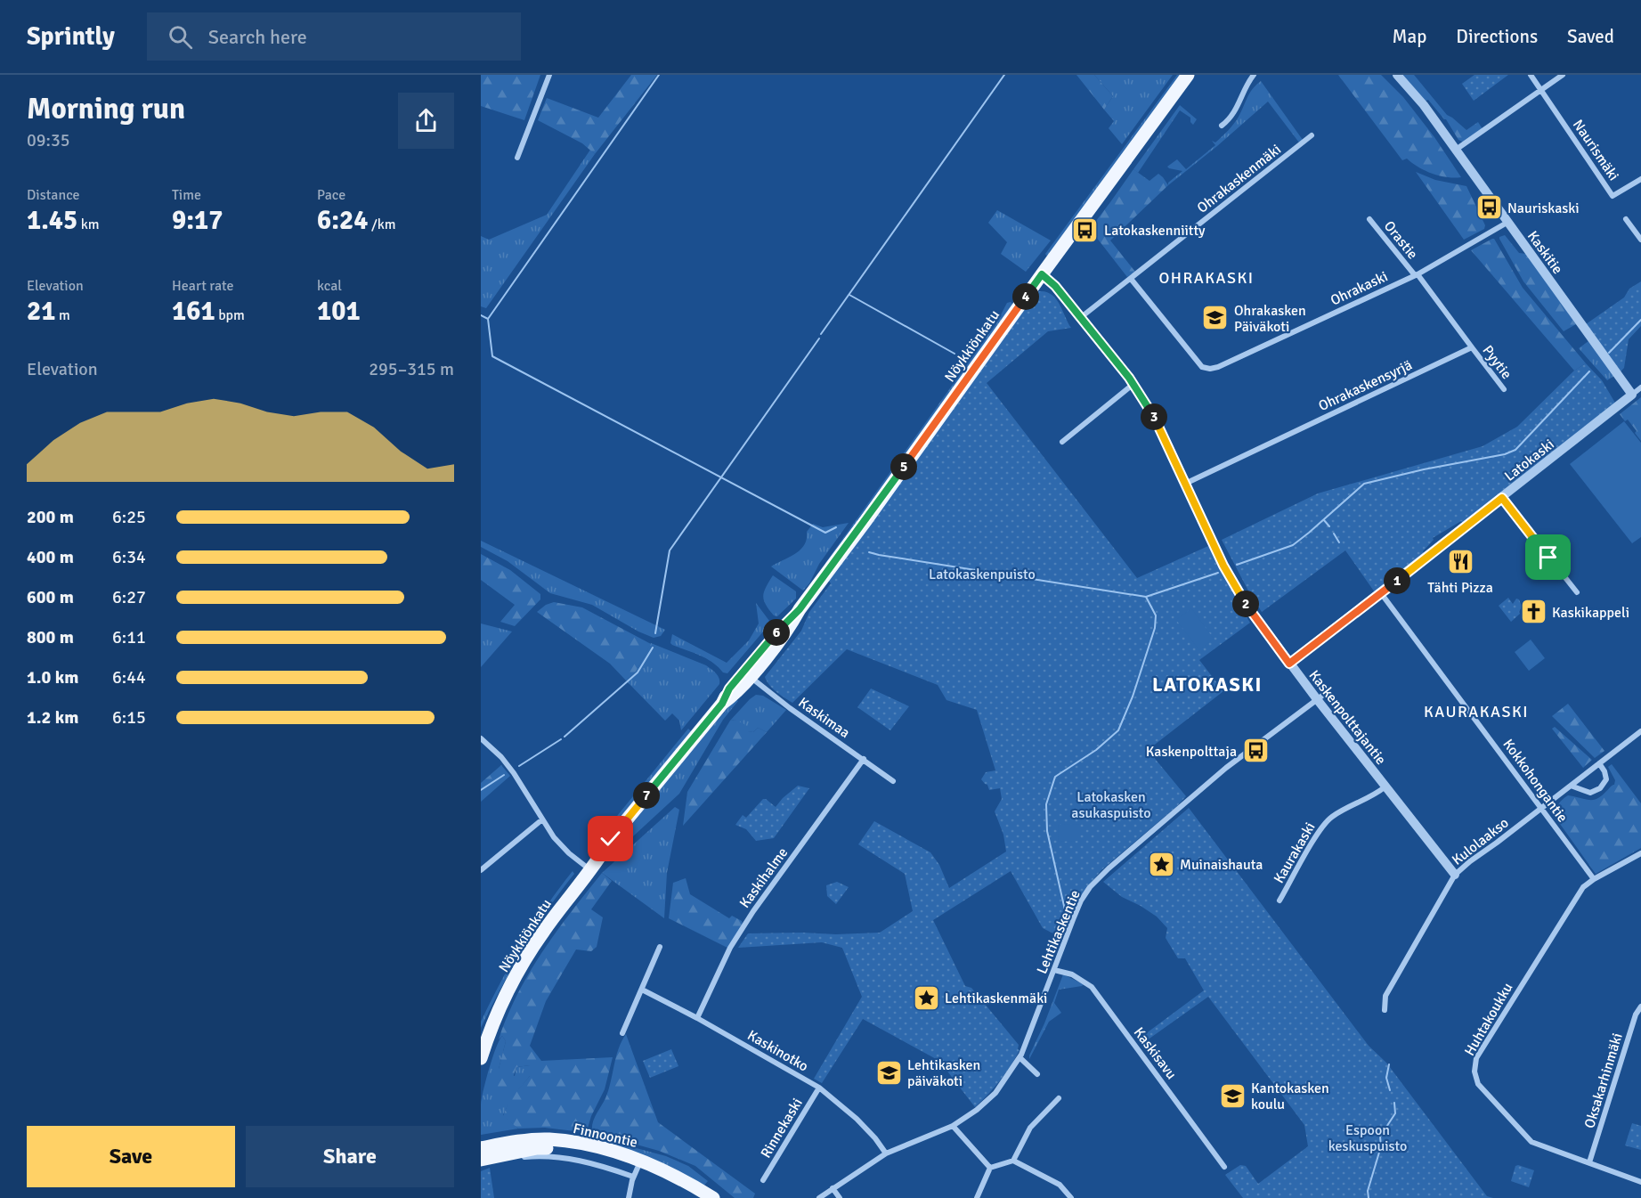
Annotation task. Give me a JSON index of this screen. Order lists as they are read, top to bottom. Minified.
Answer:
{"streets":{"main road":["Nöykkiönkatu","Finnoontie"],"street":["Naurismäki","Ohrakaskenmäki","Orastie","Kaskitie","Ohrakaski","Pyytie","Ohrakaskensyrjä","Latokaski","Kaskimaa","Kaskenpolttajantie","Kokkohongantie","Kulolaakso","Kaurakaski","Kaskihalme","Lehtikaskentie","Huhtakoukku","Kaskinotko","Kaskisavu","Oksakarhinmäki","Rinnekaski"]},"crossings":[["Ohrakaskenmäki","Ohrakaski"],["Ohrakaskenmäki","Kaskenpolttajantie"],["Orastie","Ohrakaski"],["Kaskitie","Ohrakaski"],["Kaskitie","Latokaski"],["Nöykkiönkatu","Kaskimaa"],["Nöykkiönkatu","Kaskenpolttajantie"],["Pyytie","Ohrakaskensyrjä"],["Ohrakaskensyrjä","Kaskenpolttajantie"],["Latokaski","Kaskenpolttajantie"],["Latokaski","Kokkohongantie"],["Kaskimaa","Kaskihalme"],["Kaskenpolttajantie","Kulolaakso"],["Kaskenpolttajantie","Kaurakaski"],["Kaskenpolttajantie","Lehtikaskentie"],["Kokkohongantie","Kulolaakso"],["Kokkohongantie","Huhtakoukku"],["Kaskihalme","Kaskinotko"],["Lehtikaskentie","Kaskinotko"],["Lehtikaskentie","Kaskisavu"],["Huhtakoukku","Oksakarhinmäki"],["Kaskinotko","Rinnekaski"]],"districts":["OHRAKASKI","LATOKASKI","KAURAKASKI"],"parks":["Latokaskenpuisto","Latokasken asukaspuisto","Espoon keskuspuisto"],"places":{"bus stop":["Nauriskaski","Latokaskenniitty","Kaskenpolttaja"],"school or university":["Ohrakasken Päiväkoti","Lehtikasken päiväkoti","Kantokasken koulu"],"restaurant":["Tähti Pizza"],"church":["Kaskikappeli"],"place":["Muinaishauta","Lehtikaskenmäki"]},"page":{"header":"Sprintly","search":"Search here","nav":["Map","Directions","Saved"],"heading":["Morning run","09:35"],"stats":[["Distance","1.45 km"],["Time","9:17"],["Pace","6:24 /km"],["Elevation","21 m"],["Heart rate","161 bpm"],["kcal","101"]],"pins":["4","3","5","1","2","6","7"],"chart":["Elevation","295–315 m"],"list":[{"name":"200 m","note":"6:25"},{"name":"400 m","note":"6:34"},{"name":"600 m","note":"6:27"},{"name":"800 m","note":"6:11"},{"name":"1.0 km","note":"6:44"},{"name":"1.2 km","note":"6:15"}],"buttons":["Save","Share"]}}
